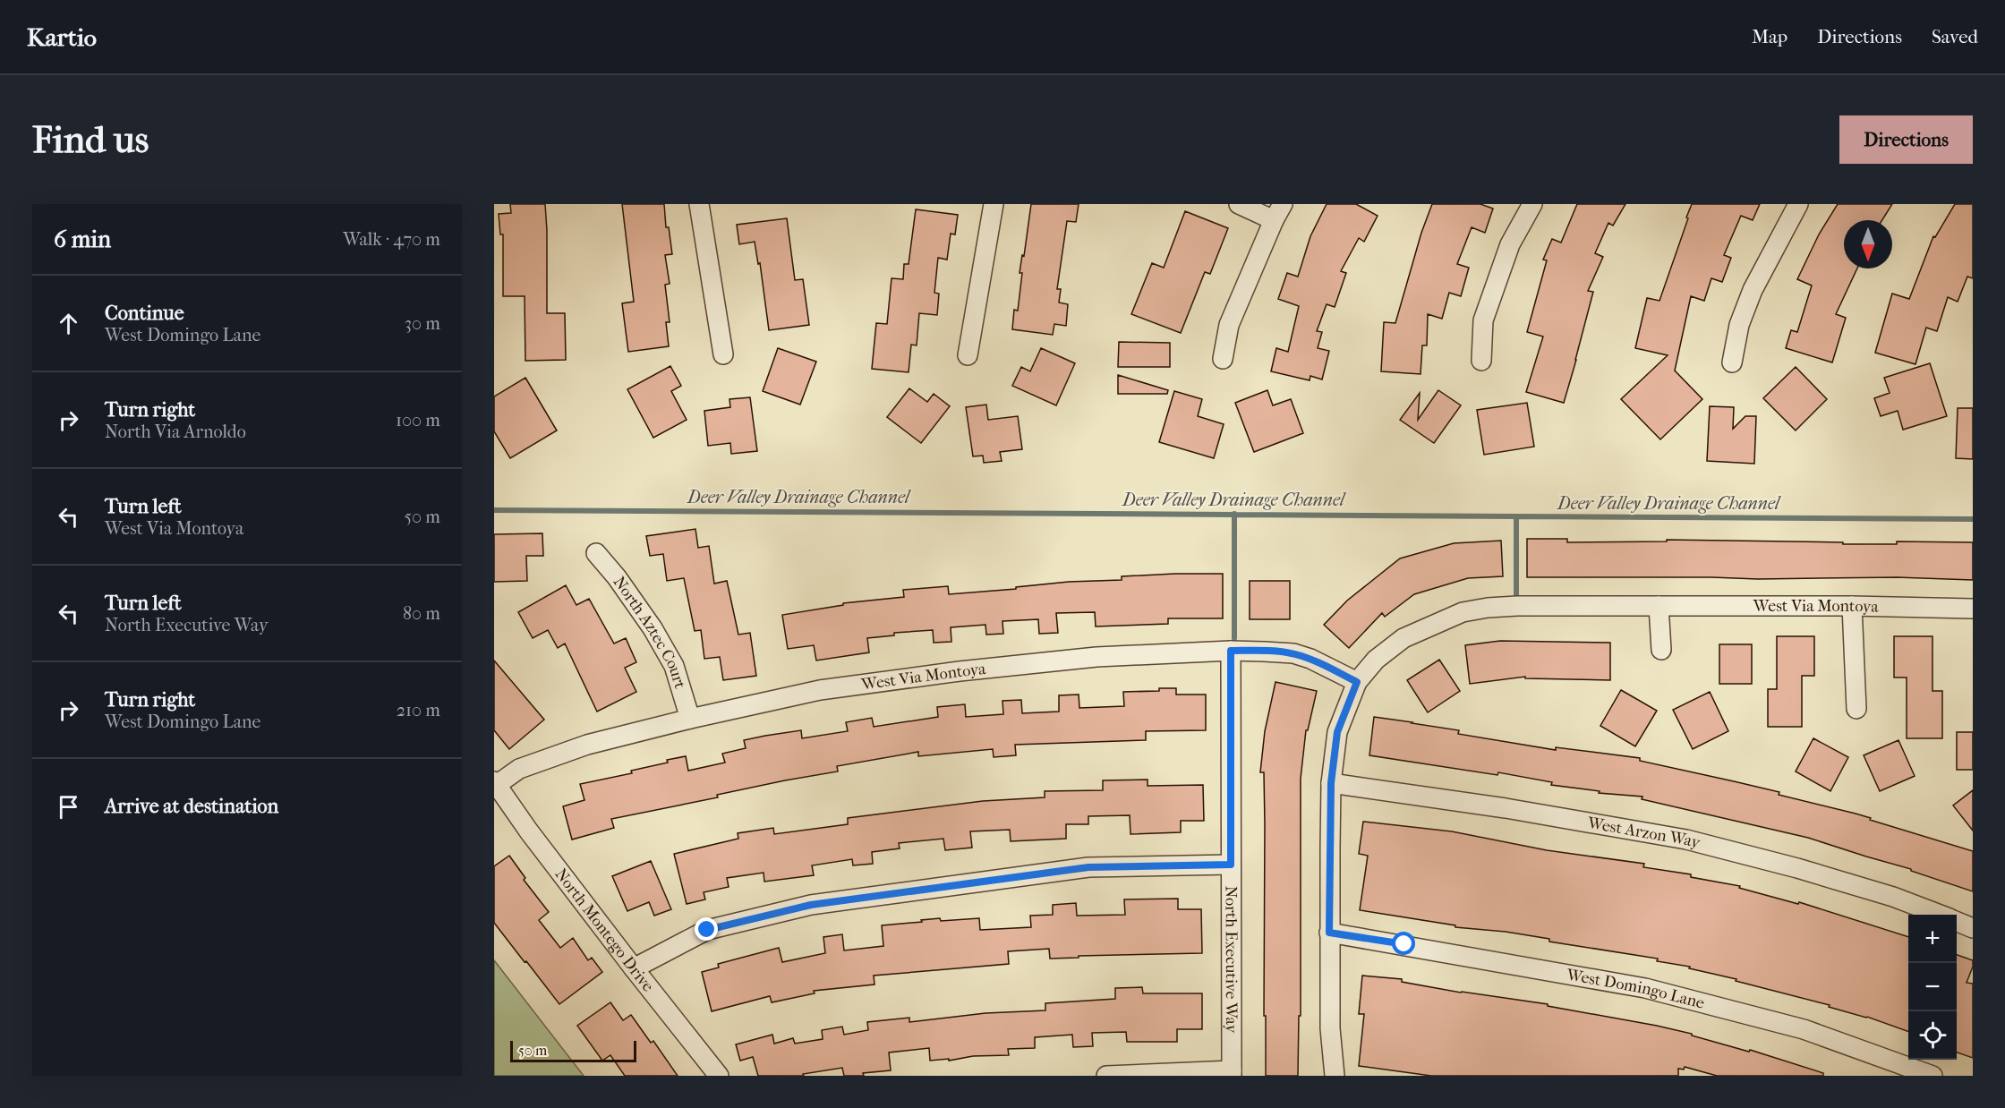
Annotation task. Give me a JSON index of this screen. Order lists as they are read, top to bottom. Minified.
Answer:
{"streets":{"street":["West Via Montoya","North Aztec Court","West Arzon Way","North Montego Drive","North Executive Way","West Domingo Lane"]},"crossings":[["West Via Montoya","North Aztec Court"],["West Via Montoya","West Arzon Way"],["West Via Montoya","North Montego Drive"],["West Via Montoya","North Executive Way"],["West Via Montoya","West Domingo Lane"]],"water":["Deer Valley Drainage Channel"],"scale_bar":"50 m","north":"bottom","page":{"header":"Kartio","nav":["Map","Directions","Saved"],"buttons":"Directions","title":"Find us","heading":["6 min","Walk · 470 m"],"list":[["Continue","West Domingo Lane","30 m"],["Turn right","North Via Arnoldo","100 m"],["Turn left","West Via Montoya","50 m"],["Turn left","North Executive Way","80 m"],["Turn right","West Domingo Lane","210 m"],"Arrive at destination"],"map_buttons":["+","−"],"scale":"50 m"}}
